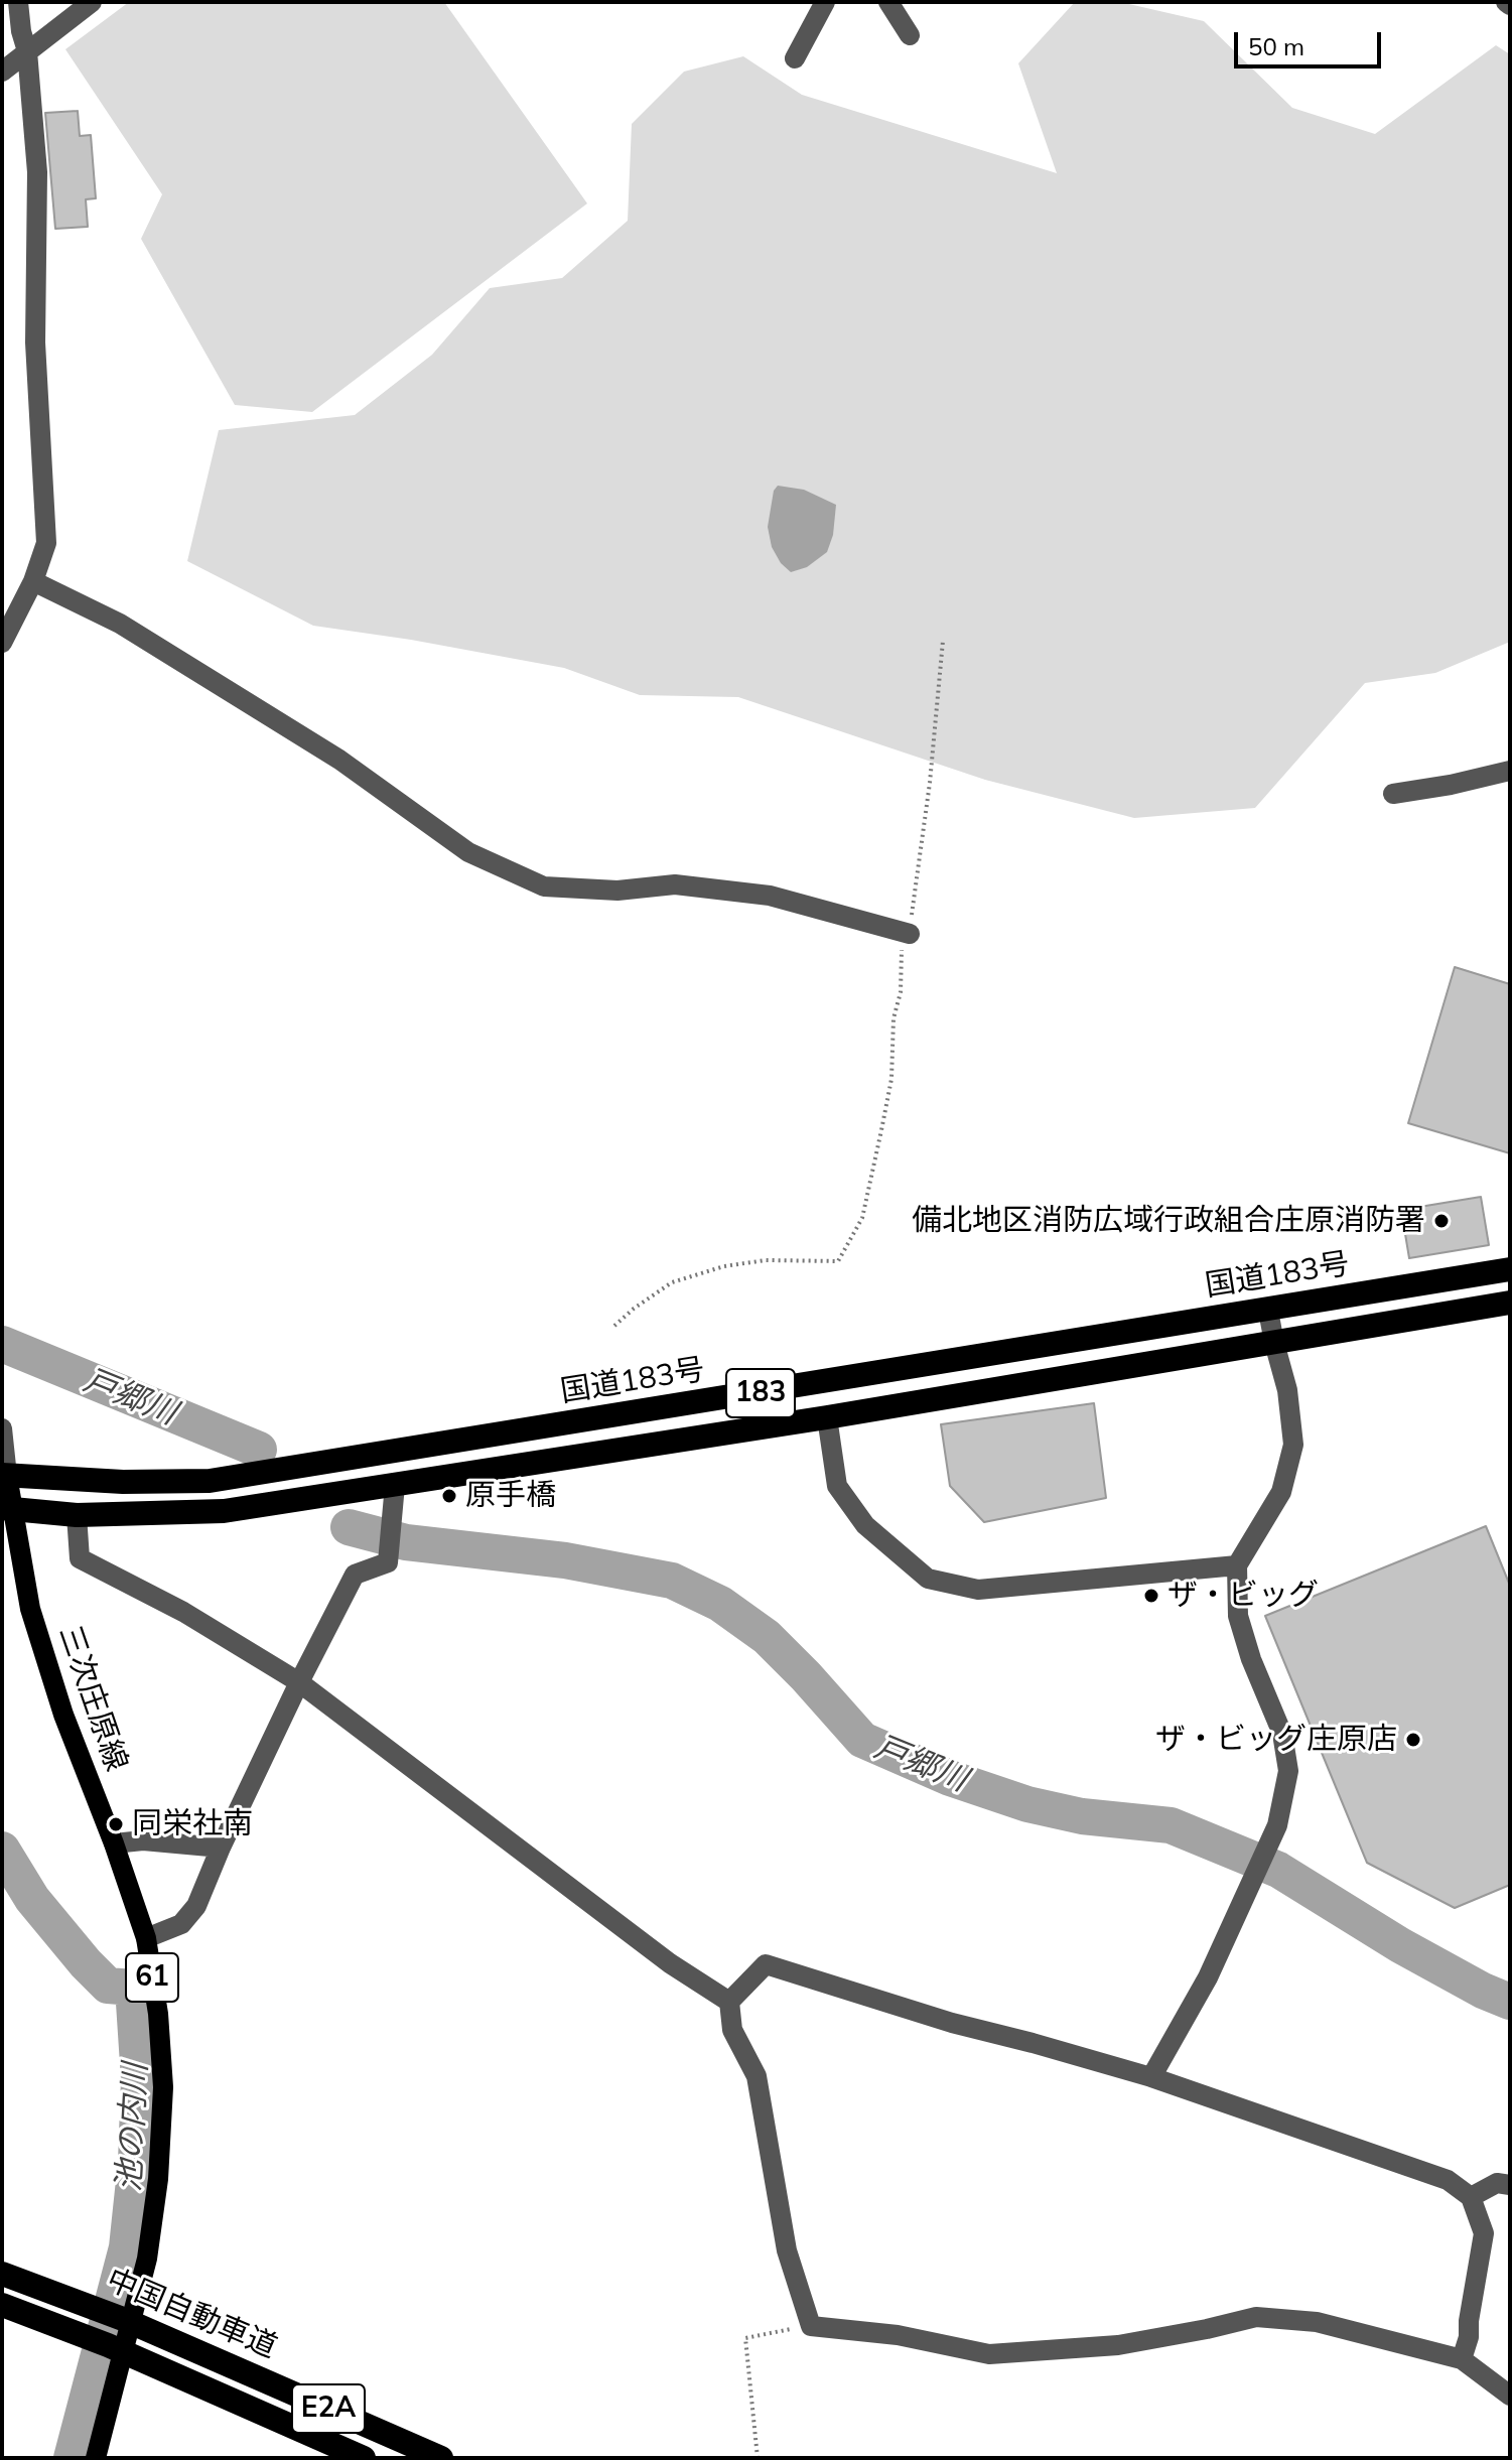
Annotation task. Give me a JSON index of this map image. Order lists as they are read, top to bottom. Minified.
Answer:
{"streets":{"highway":["国道183号","183","中国自動車道","E2A"],"main road":["三次庄原線","61"]},"crossings":[["国道183号","三次庄原線"],["183","三次庄原線"]],"water":["戸郷川","池の内川"],"places":["備北地区消防広域行政組合庄原消防署","原手橋","ザ・ビッグ","ザ・ビッグ庄原店","同栄社南"],"scale_bar":"50 m"}
